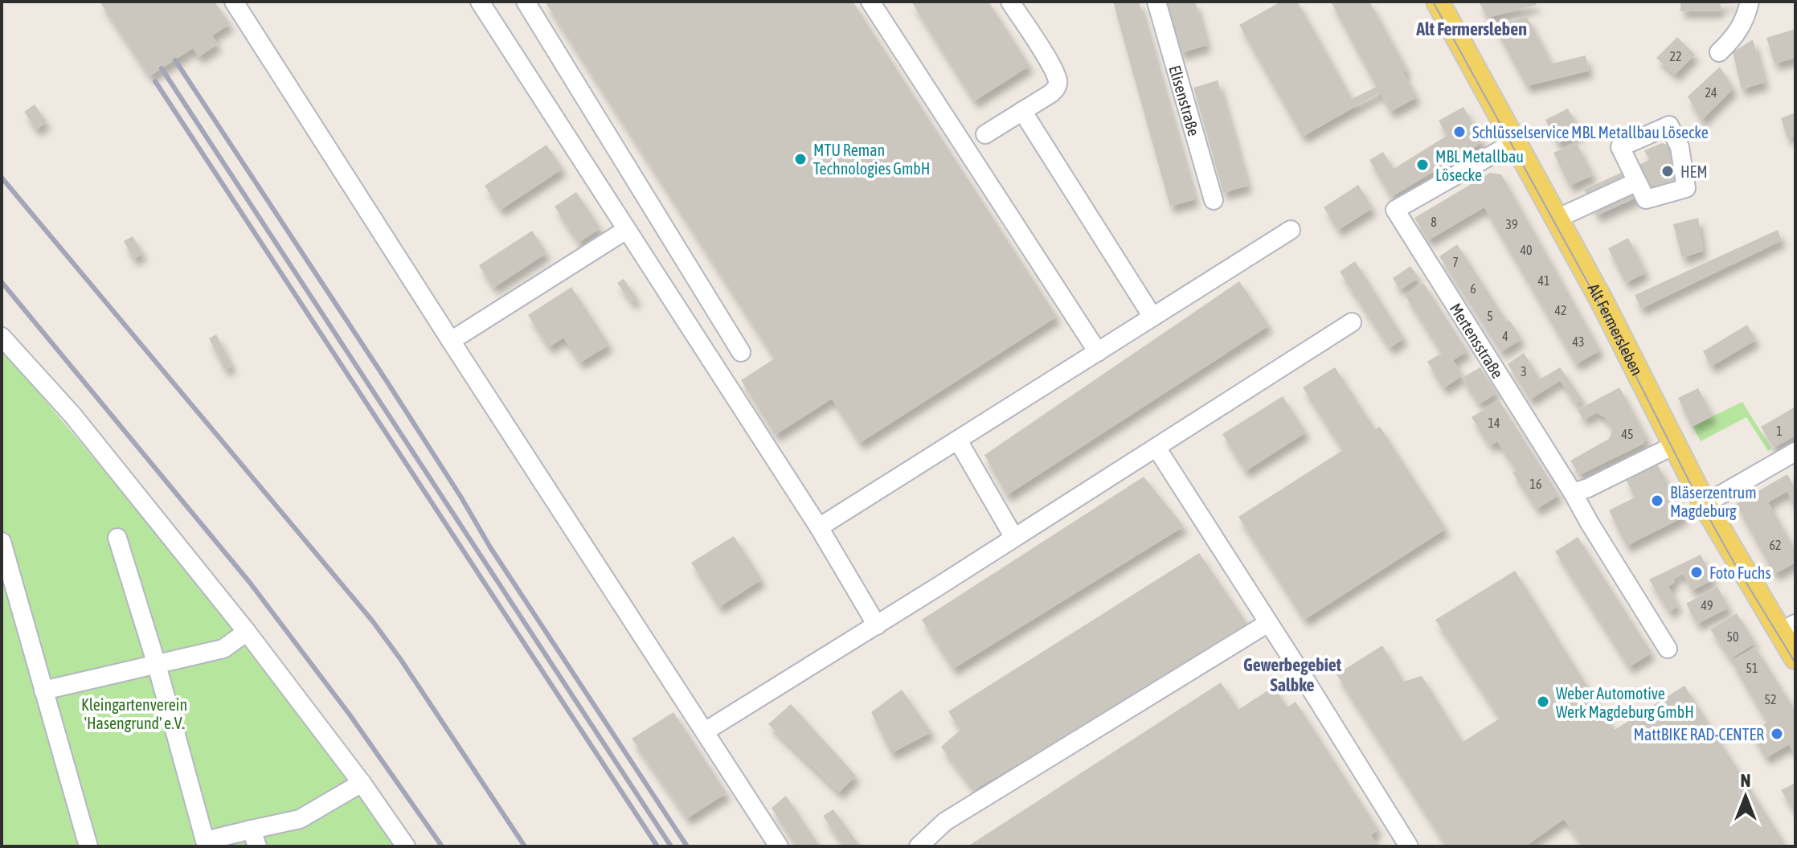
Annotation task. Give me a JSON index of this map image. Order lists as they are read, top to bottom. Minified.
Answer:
{"streets":{"main road":["Alt Fermersleben"],"street":["Elisenstraße","Mertensstraße"]},"crossings":[["Alt Fermersleben","Mertensstraße"]],"districts":["Alt Fermersleben","Gewerbegebiet Salbke"],"parks":["Kleingartenverein 'Hasengrund' e.V."],"places":["Schlüsselservice MBL Metallbau Lösecke","MTU Reman Technologies GmbH","MBL Metallbau Lösecke","HEM","Bläserzentrum Magdeburg","Foto Fuchs","Weber Automotive Werk Magdeburg GmbH","MattBIKE RAD-CENTER"],"house_numbers":["22","24","8","39","40","7","41","6","42","5","4","43","3","14","1","45","16","62","49","50","51","52"],"north":"top"}
